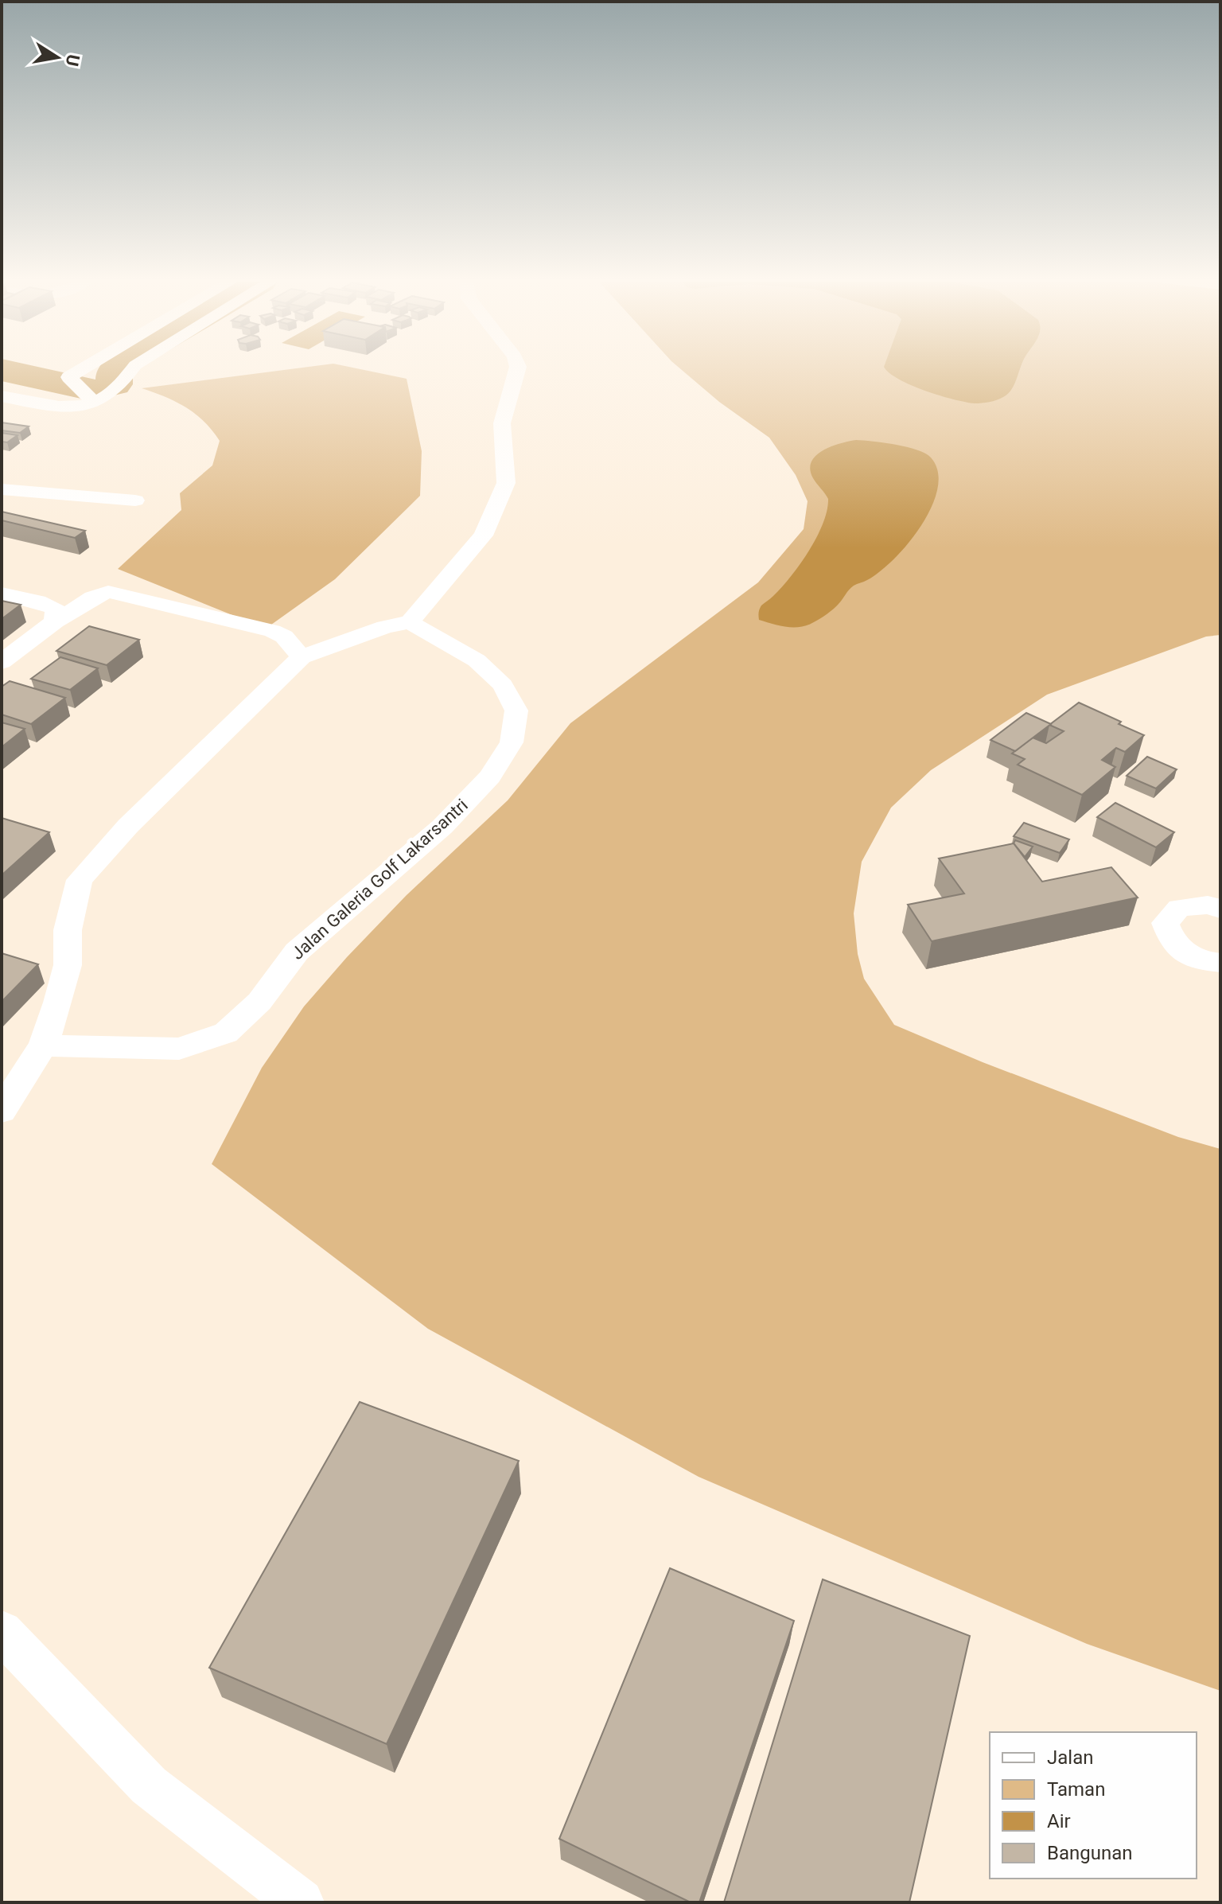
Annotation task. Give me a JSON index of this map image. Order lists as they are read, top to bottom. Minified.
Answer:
{"streets":{"street":["Jalan Galeria Golf Lakarsantri"]},"legend":["Jalan","Taman","Air","Bangunan"],"north":"right"}
